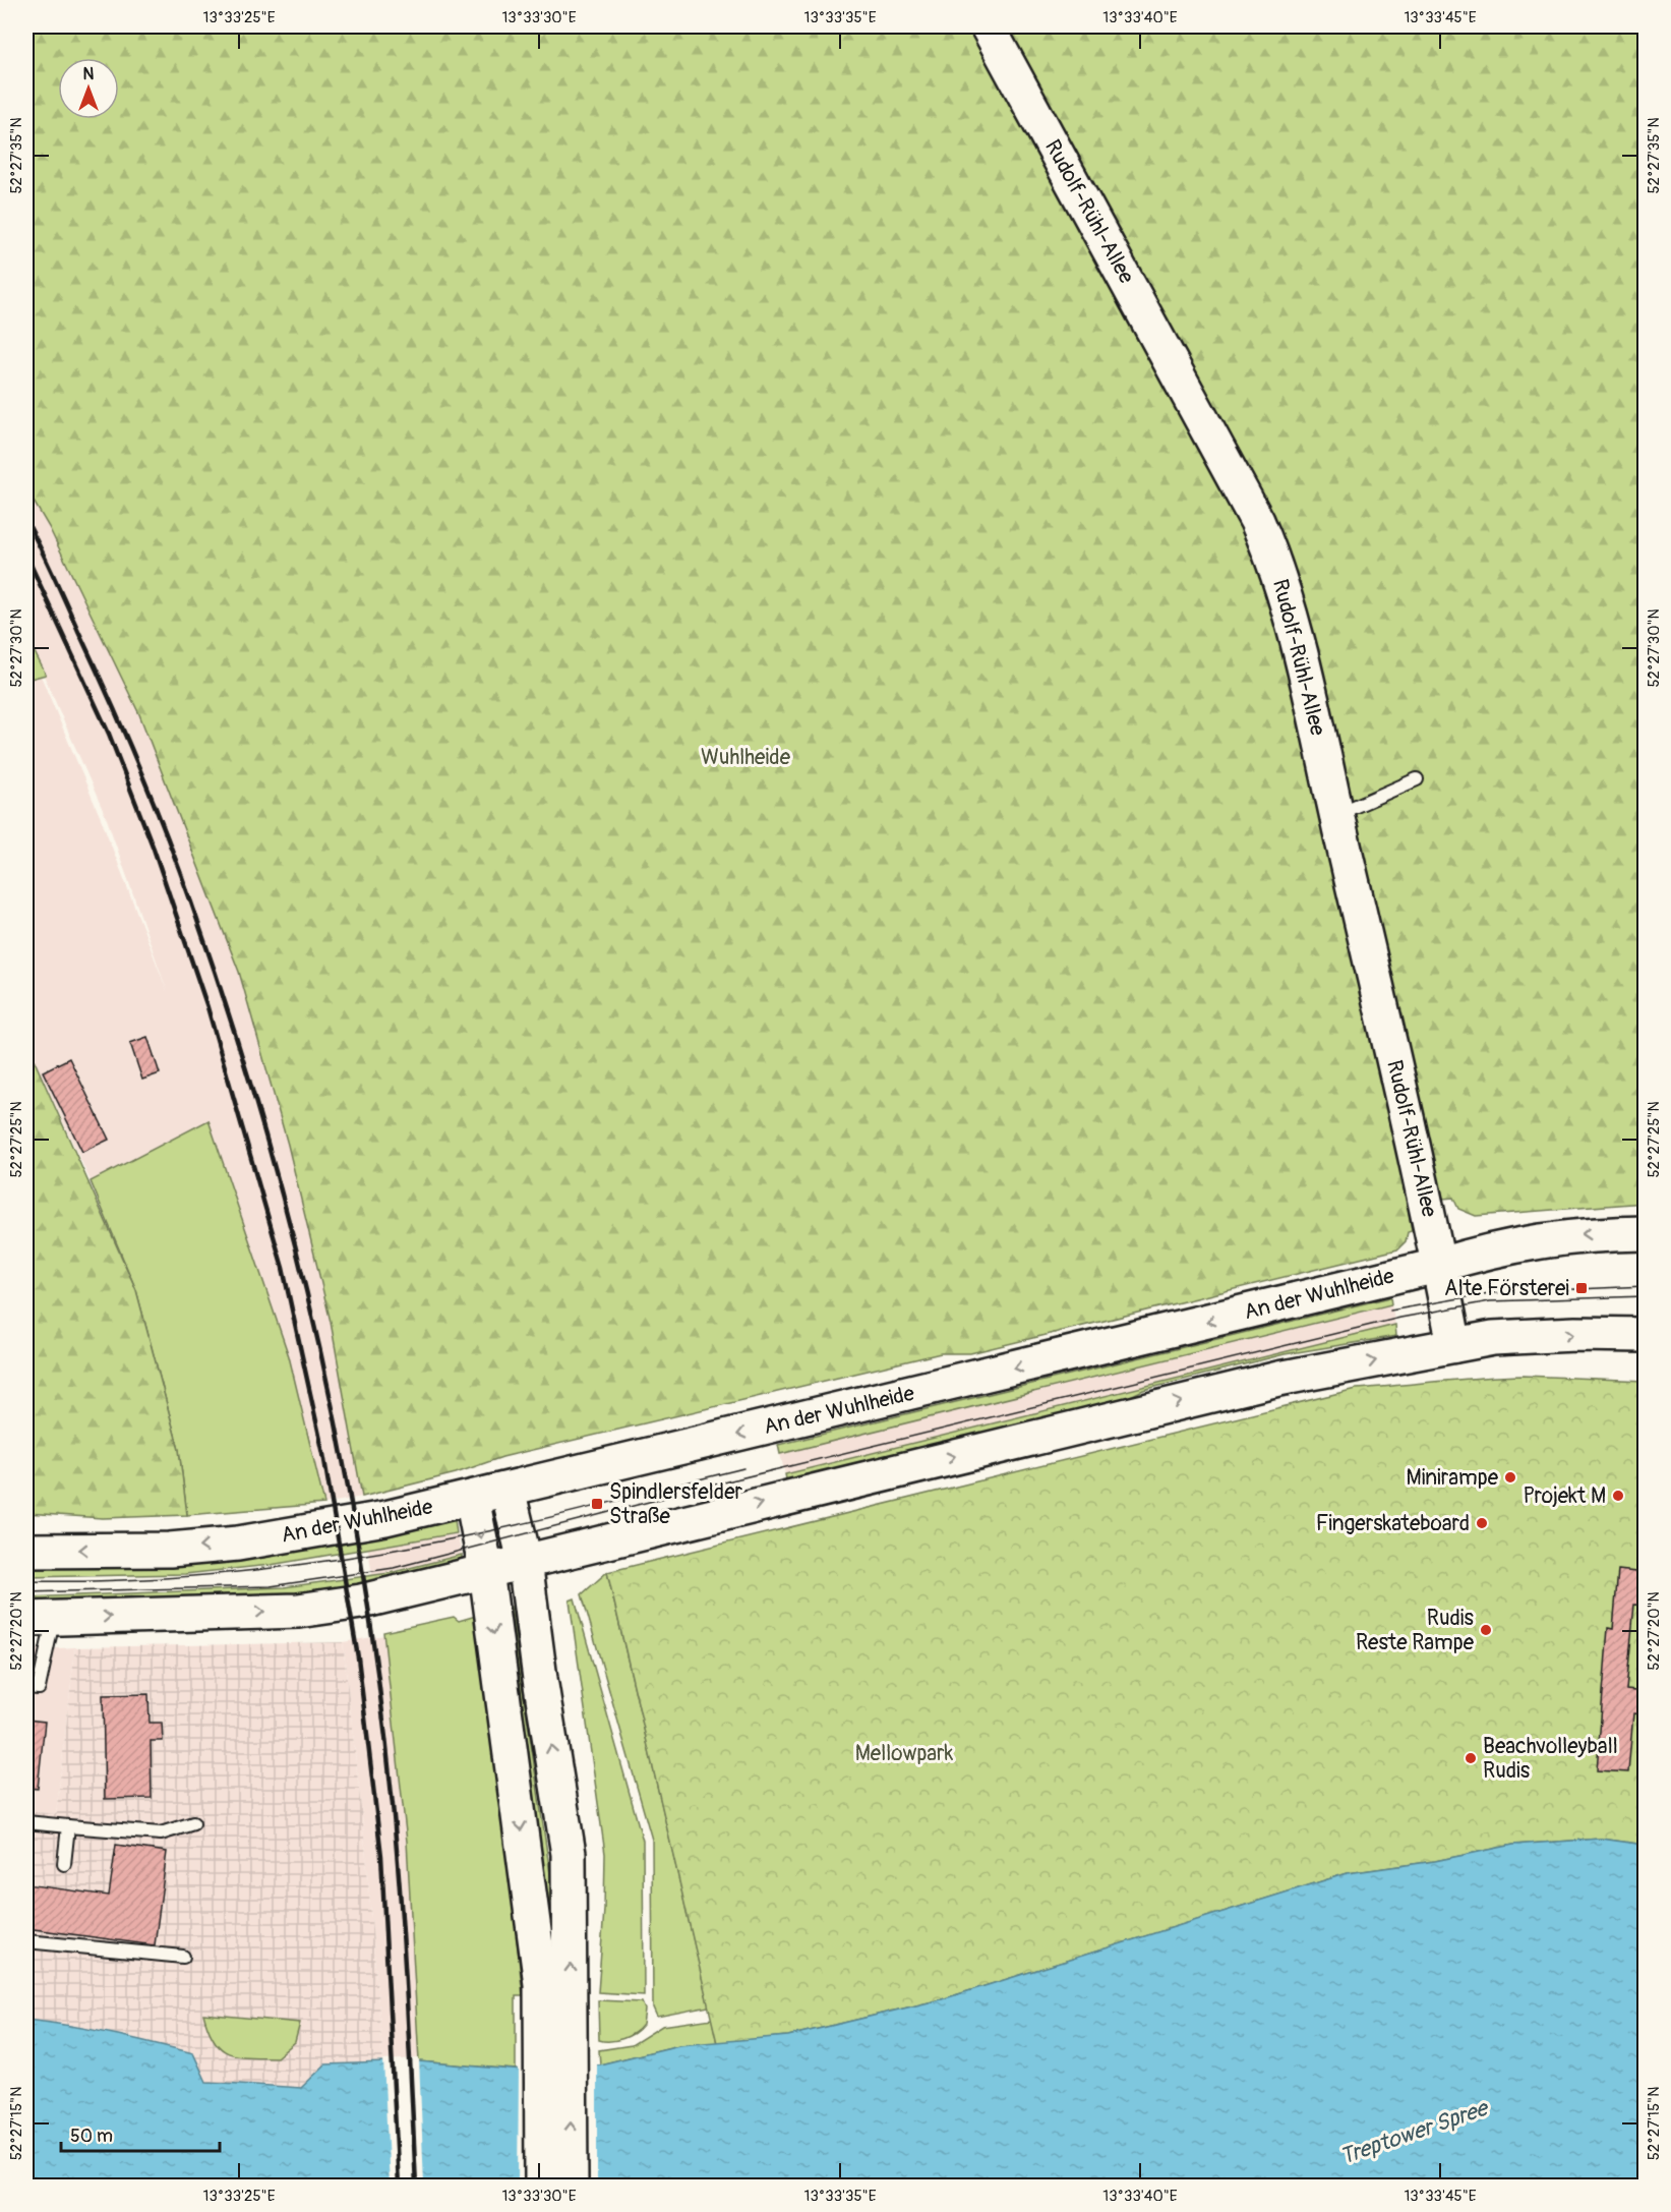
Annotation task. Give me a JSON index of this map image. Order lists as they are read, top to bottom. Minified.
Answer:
{"streets":{"main road":["Rudolf-Rühl-Allee","An der Wuhlheide"]},"crossings":[["Rudolf-Rühl-Allee","An der Wuhlheide"]],"water":["Treptower Spree"],"parks":["Wuhlheide","Mellowpark"],"places":{"transit":["Alte Försterei","Spindlersfelder Straße"],"other":["Minirampe","Projekt M","Fingerskateboard","Rudis Reste Rampe","Beachvolleyball Rudis"]},"scale_bar":"50 m","north":"top","coordinates":["13°33'25\"E","13°33'30\"E","13°33'35\"E","13°33'40\"E","13°33'45\"E","52°27'35\"N","52°27'30\"N","52°27'25\"N","52°27'20\"N","52°27'15\"N"]}
